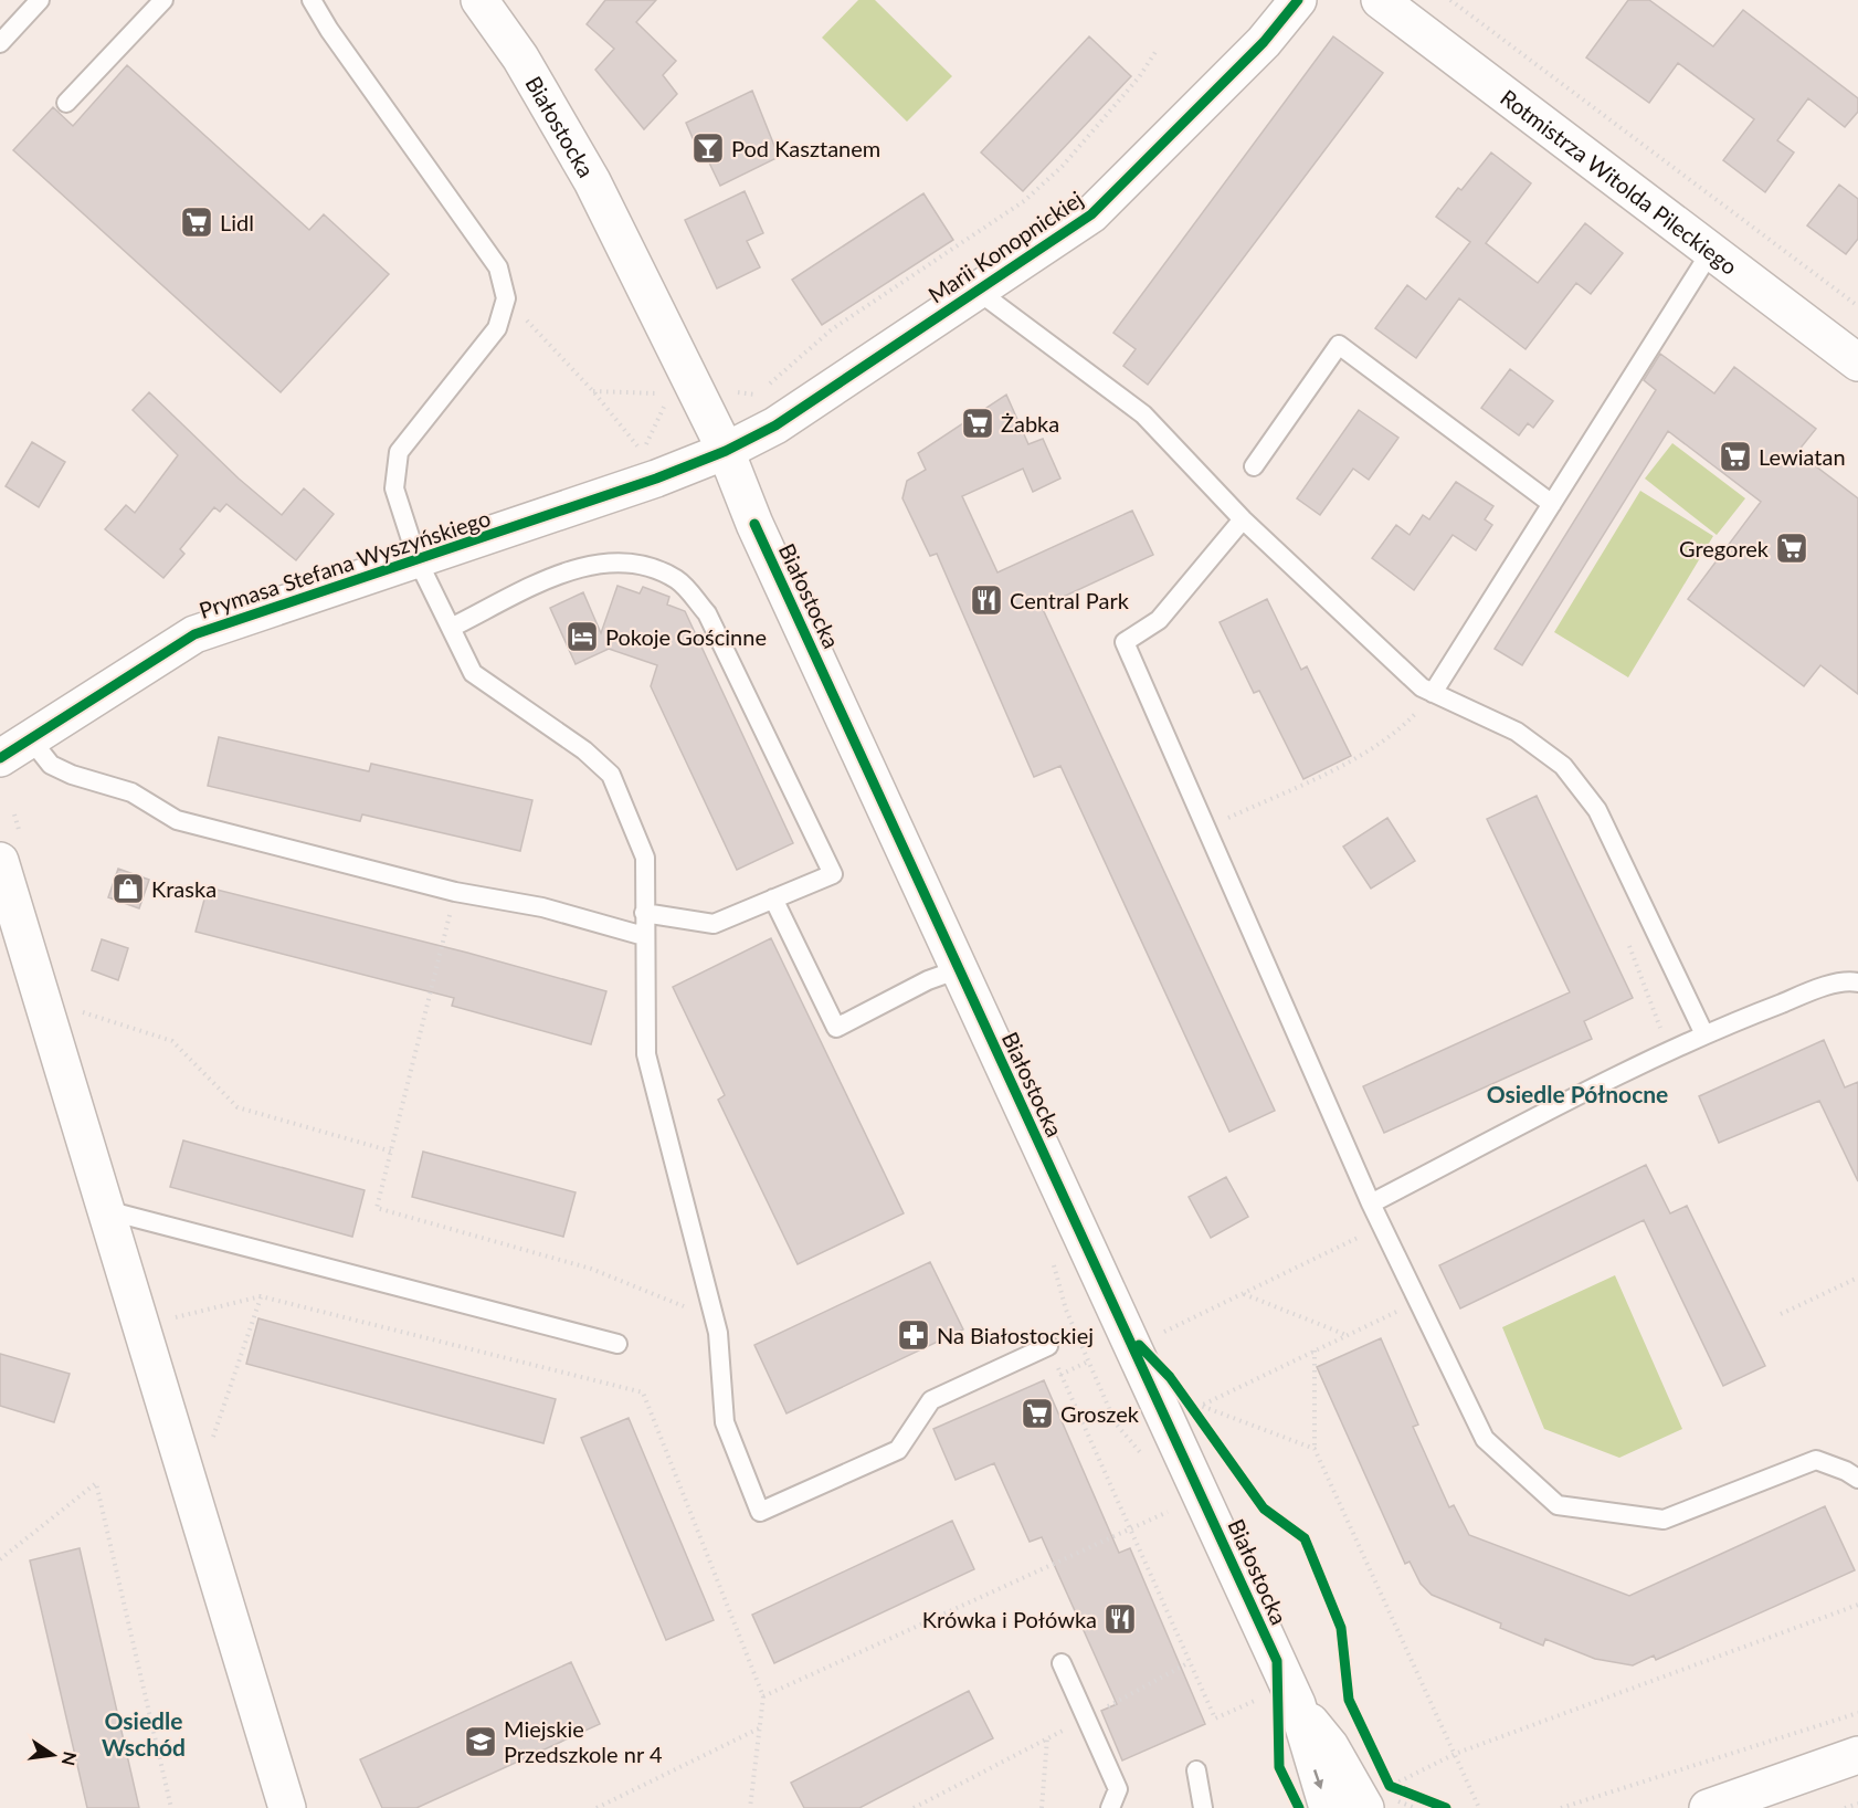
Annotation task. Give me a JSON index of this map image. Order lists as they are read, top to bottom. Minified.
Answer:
{"streets":{"street":["Białostocka","Rotmistrza Witolda Pileckiego","Marii Konopnickiej","Prymasa Stefana Wyszyńskiego"]},"crossings":[["Białostocka","Marii Konopnickiej"],["Białostocka","Prymasa Stefana Wyszyńskiego"],["Marii Konopnickiej","Prymasa Stefana Wyszyńskiego"]],"districts":["Osiedle Północne","Osiedle Wschód"],"places":{"bar":["Pod Kasztanem"],"supermarket":["Lidl","Żabka","Lewiatan","Gregorek","Groszek"],"restaurant":["Central Park","Krówka i Połówka"],"hotel":["Pokoje Gościnne"],"shop":["Kraska"],"pharmacy":["Na Białostockiej"],"school or university":["Miejskie Przedszkole nr 4"]},"north":"right"}
